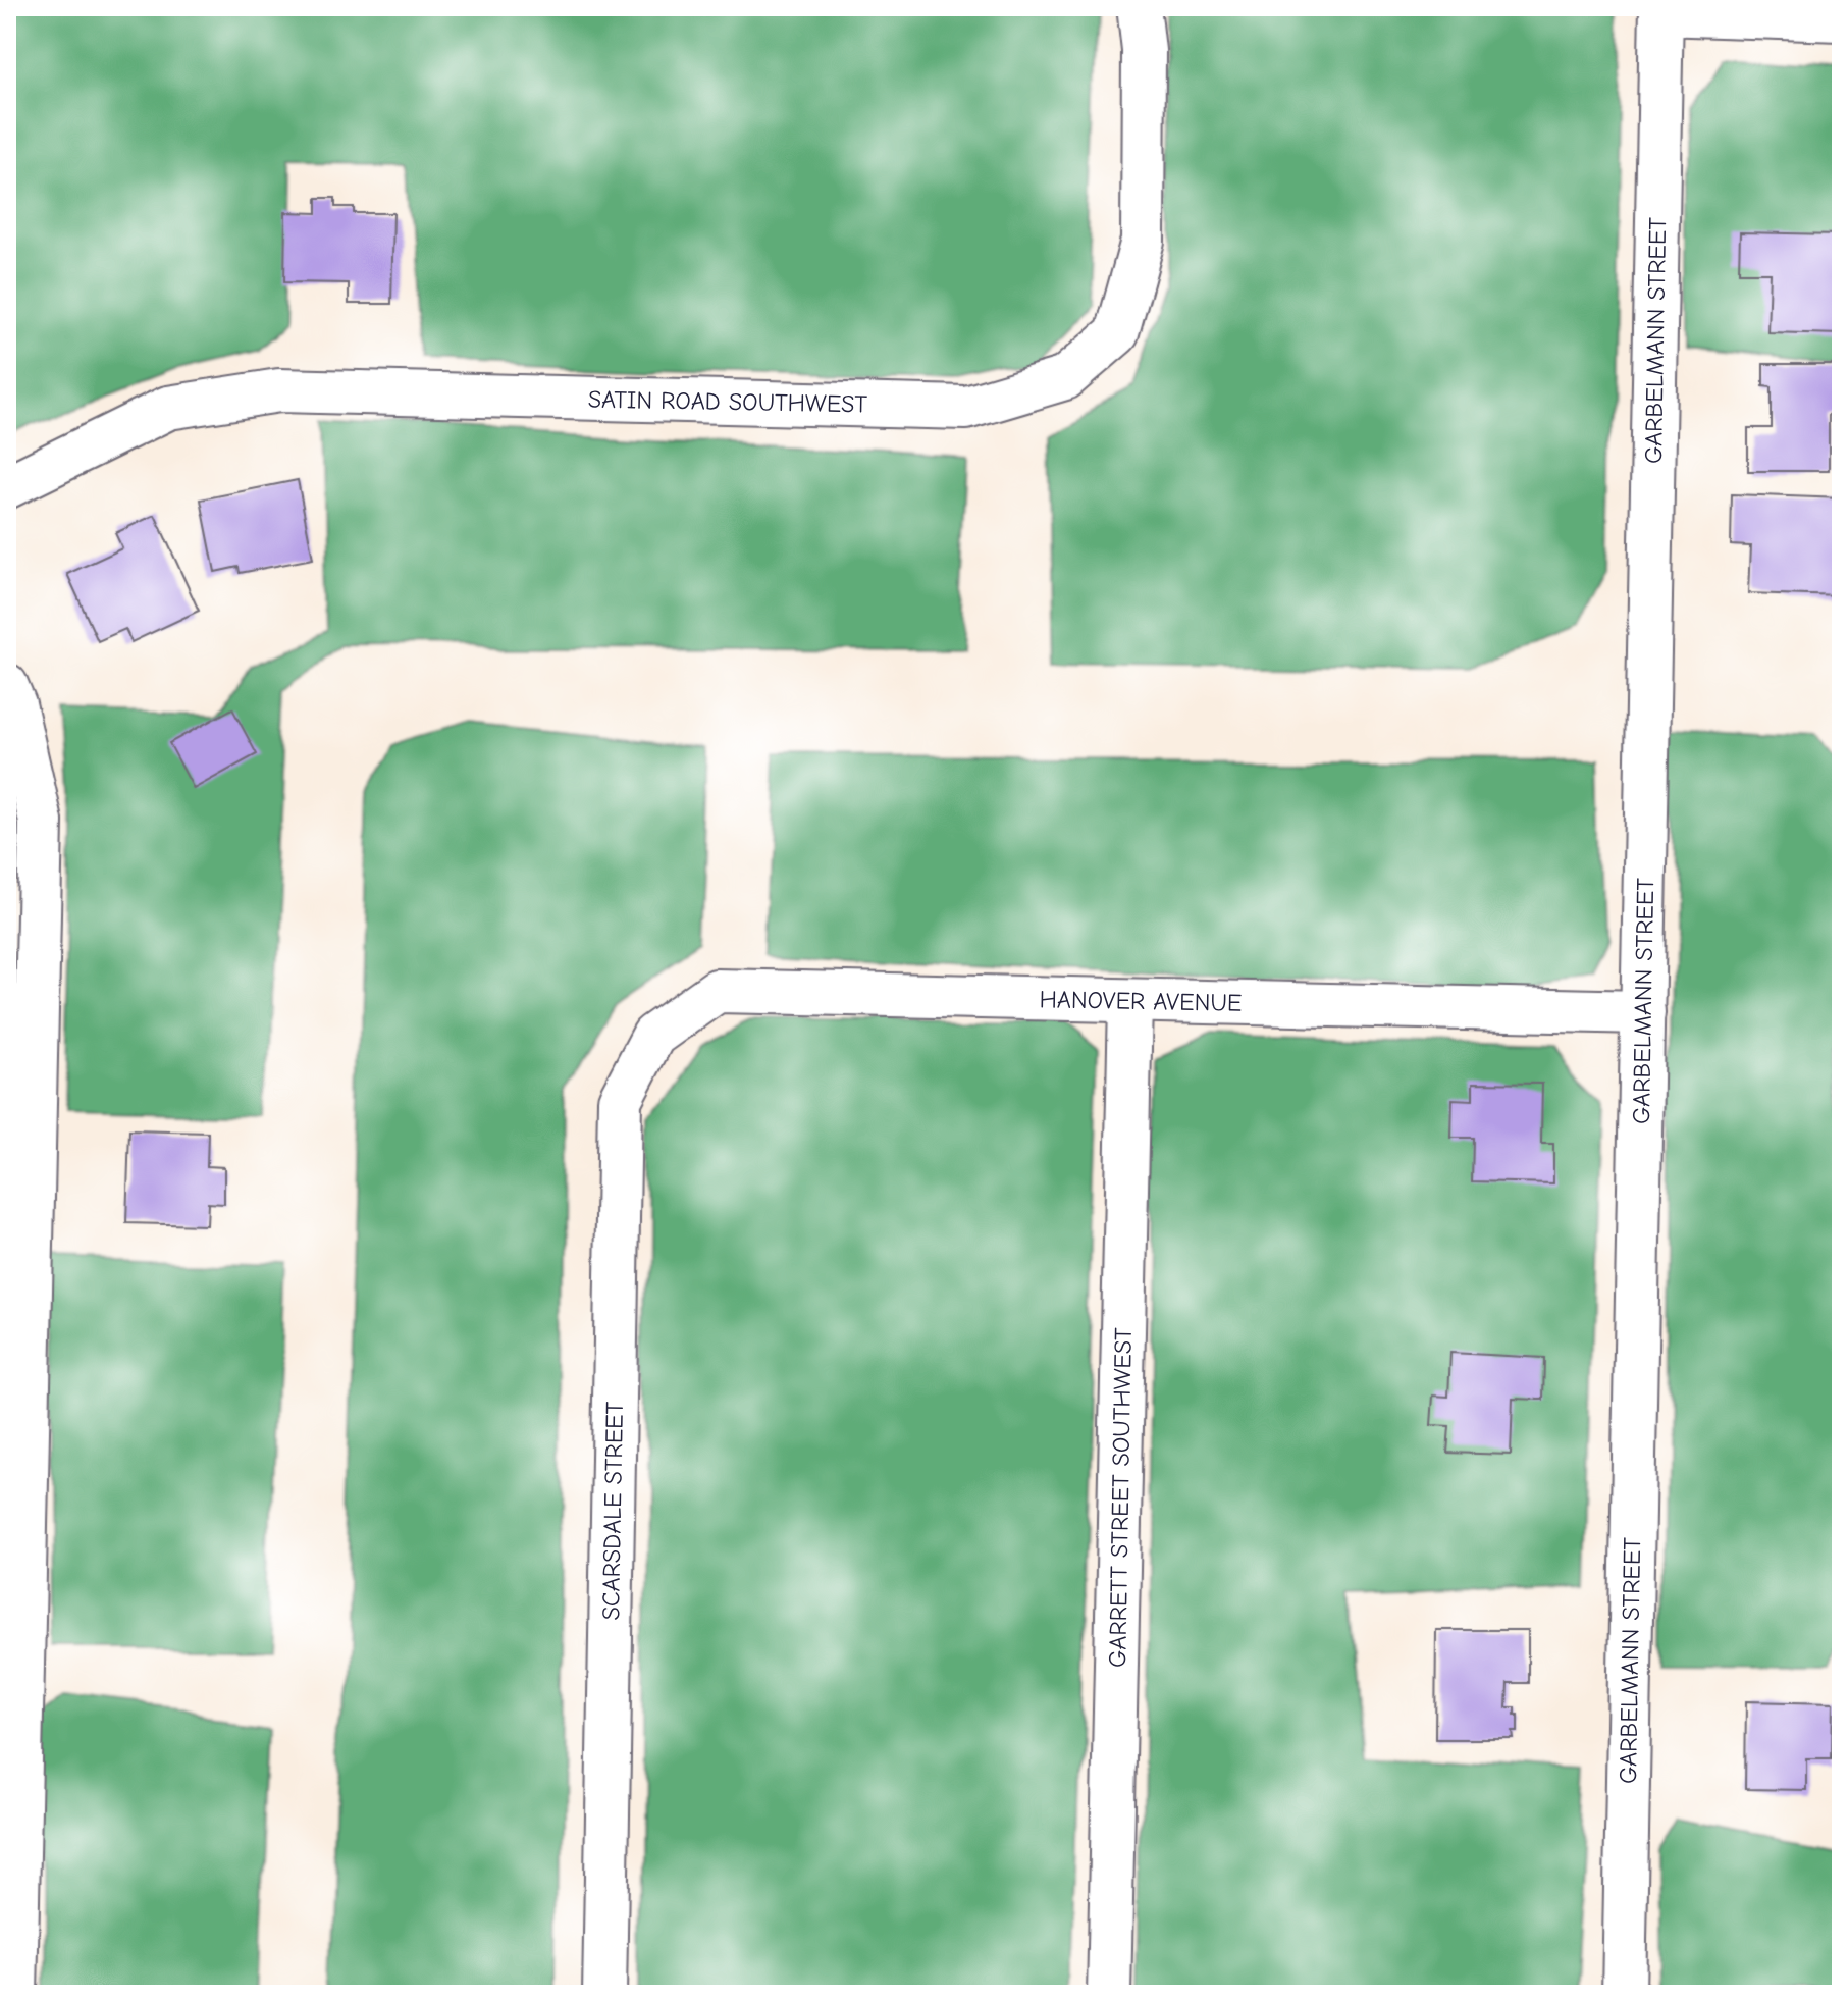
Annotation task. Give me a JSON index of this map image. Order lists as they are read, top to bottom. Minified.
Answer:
{"streets":{"street":["GARBELMANN STREET","SATIN ROAD SOUTHWEST","HANOVER AVENUE","GARRETT STREET SOUTHWEST","SCARSDALE STREET"]},"crossings":[["GARBELMANN STREET","HANOVER AVENUE"],["HANOVER AVENUE","GARRETT STREET SOUTHWEST"],["HANOVER AVENUE","SCARSDALE STREET"]]}
